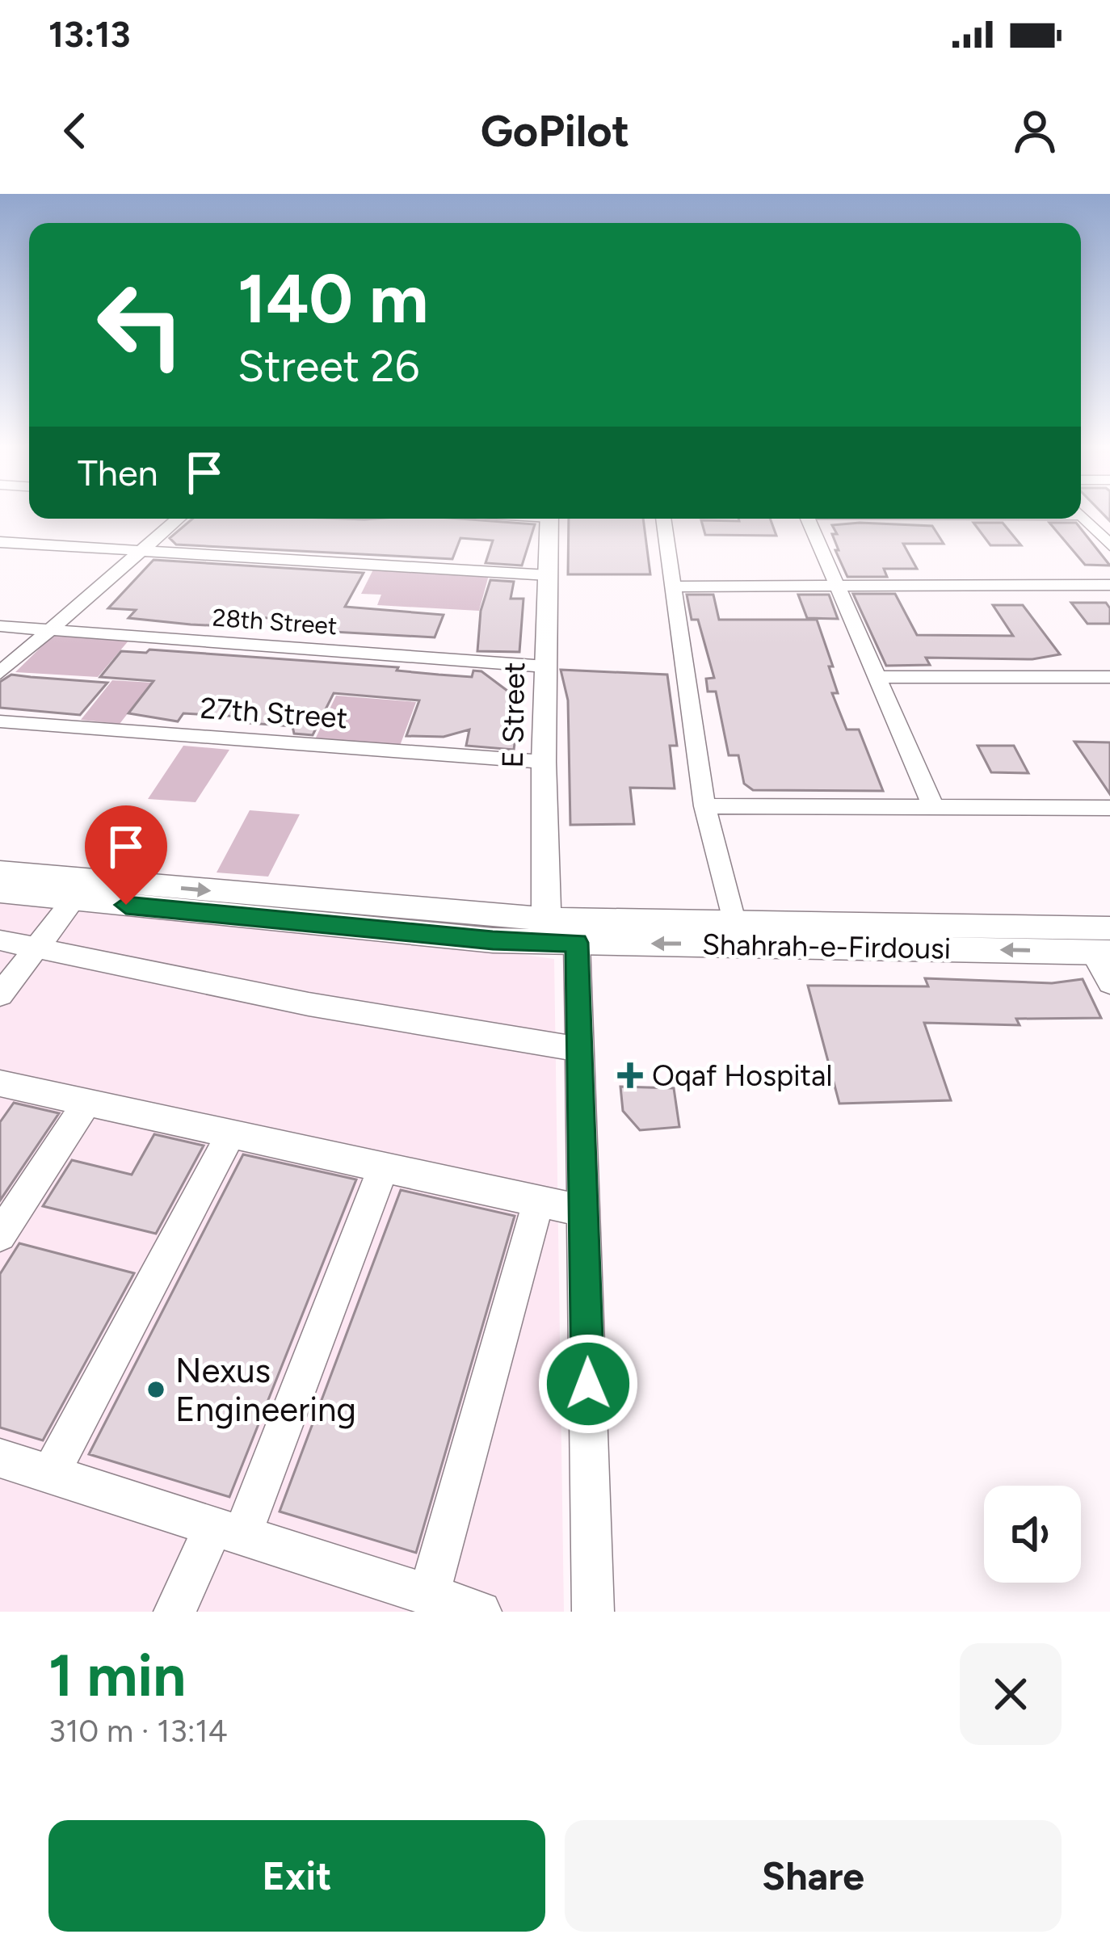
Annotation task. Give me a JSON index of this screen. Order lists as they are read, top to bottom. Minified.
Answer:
{"streets":{"main road":["E Street","Shahrah-e-Firdousi"],"street":["28th Street","27th Street"]},"crossings":[["28th Street","E Street"],["27th Street","E Street"],["E Street","Shahrah-e-Firdousi"]],"places":{"health":["Oqaf Hospital"],"other":["Nexus Engineering"]},"page":{"status":"13:13","header":"GoPilot","turn":["140 m","Street 26"],"then":"Then","heading":["1 min","310 m · 13:14"],"buttons":["Exit","Share"]}}
